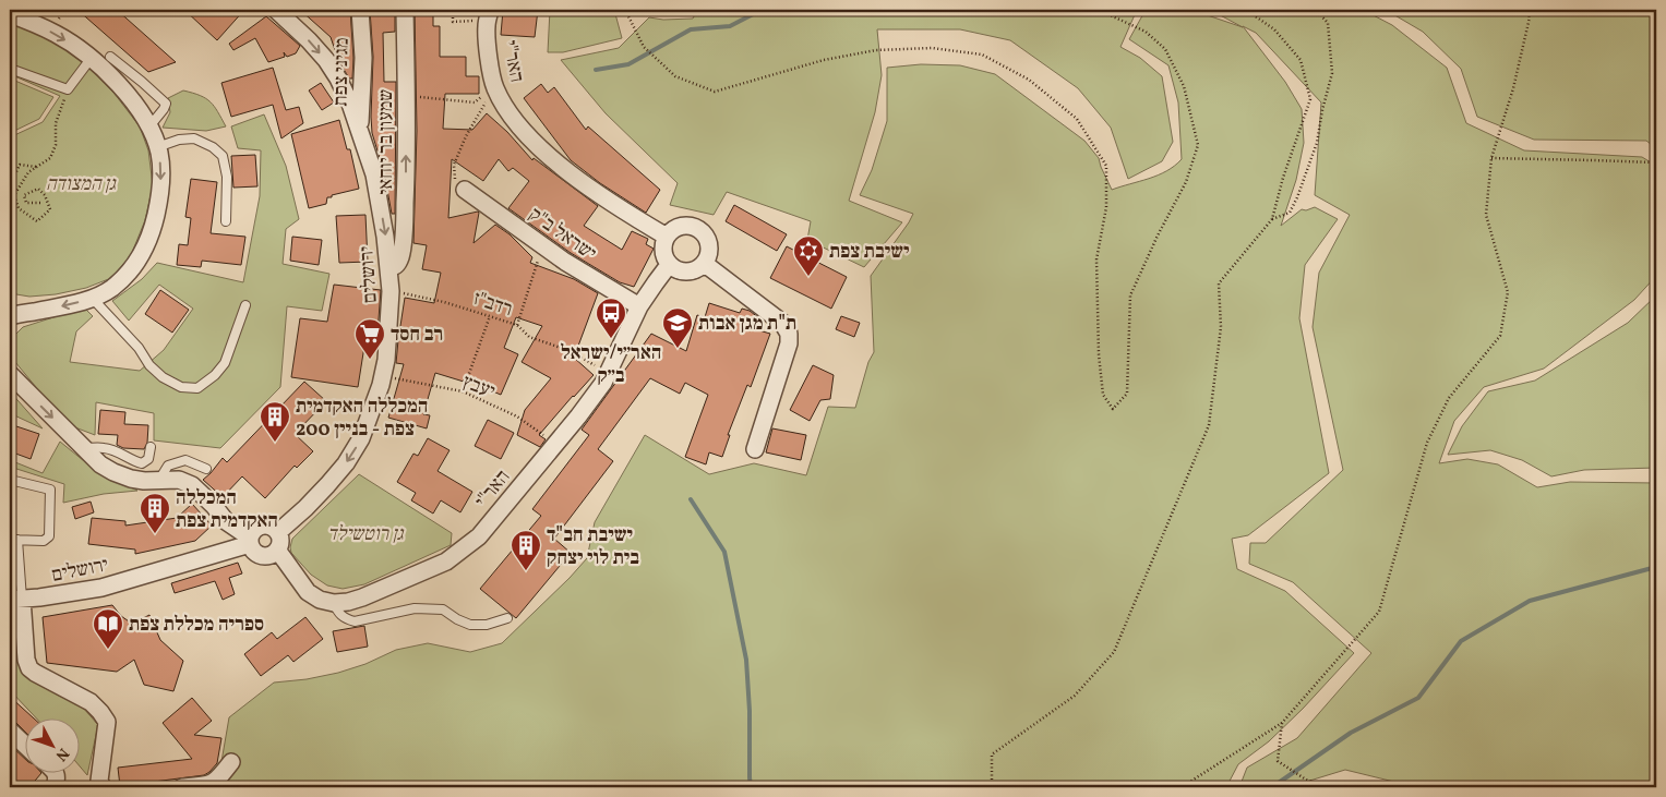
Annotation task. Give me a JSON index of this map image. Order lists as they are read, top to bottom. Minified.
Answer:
{"streets":{"street":["האר\"י","מגיני צפת","שמעון בר יוחאי","ישראל ב\"ק","ירושלים"],"path":["רדב\"ז","יעבץ"]},"crossings":[["האר\"י","ישראל ב\"ק"],["האר\"י","רדב\"ז"],["האר\"י","יעבץ"],["מגיני צפת","ירושלים"],["שמעון בר יוחאי","ירושלים"],["ירושלים","רדב\"ז"],["ירושלים","יעבץ"]],"one_way":["שמעון בר יוחאי","ירושלים"],"parks":["גן המצודה","גן רוטשילד"],"places":{"synagogue":["ישיבת צפת"],"bus stop":["האר״י/ישראל ב״ק"],"school or university":["ת\"ת מגן אבות"],"supermarket":["רב חסד"],"building":["המכללה האקדמית צפת - בניין 200","המכללה האקדמית צפת","ישיבת חב\"ד בית לוי יצחק"],"library":["ספריה מכללת צפת"]},"north":"bottom right"}
